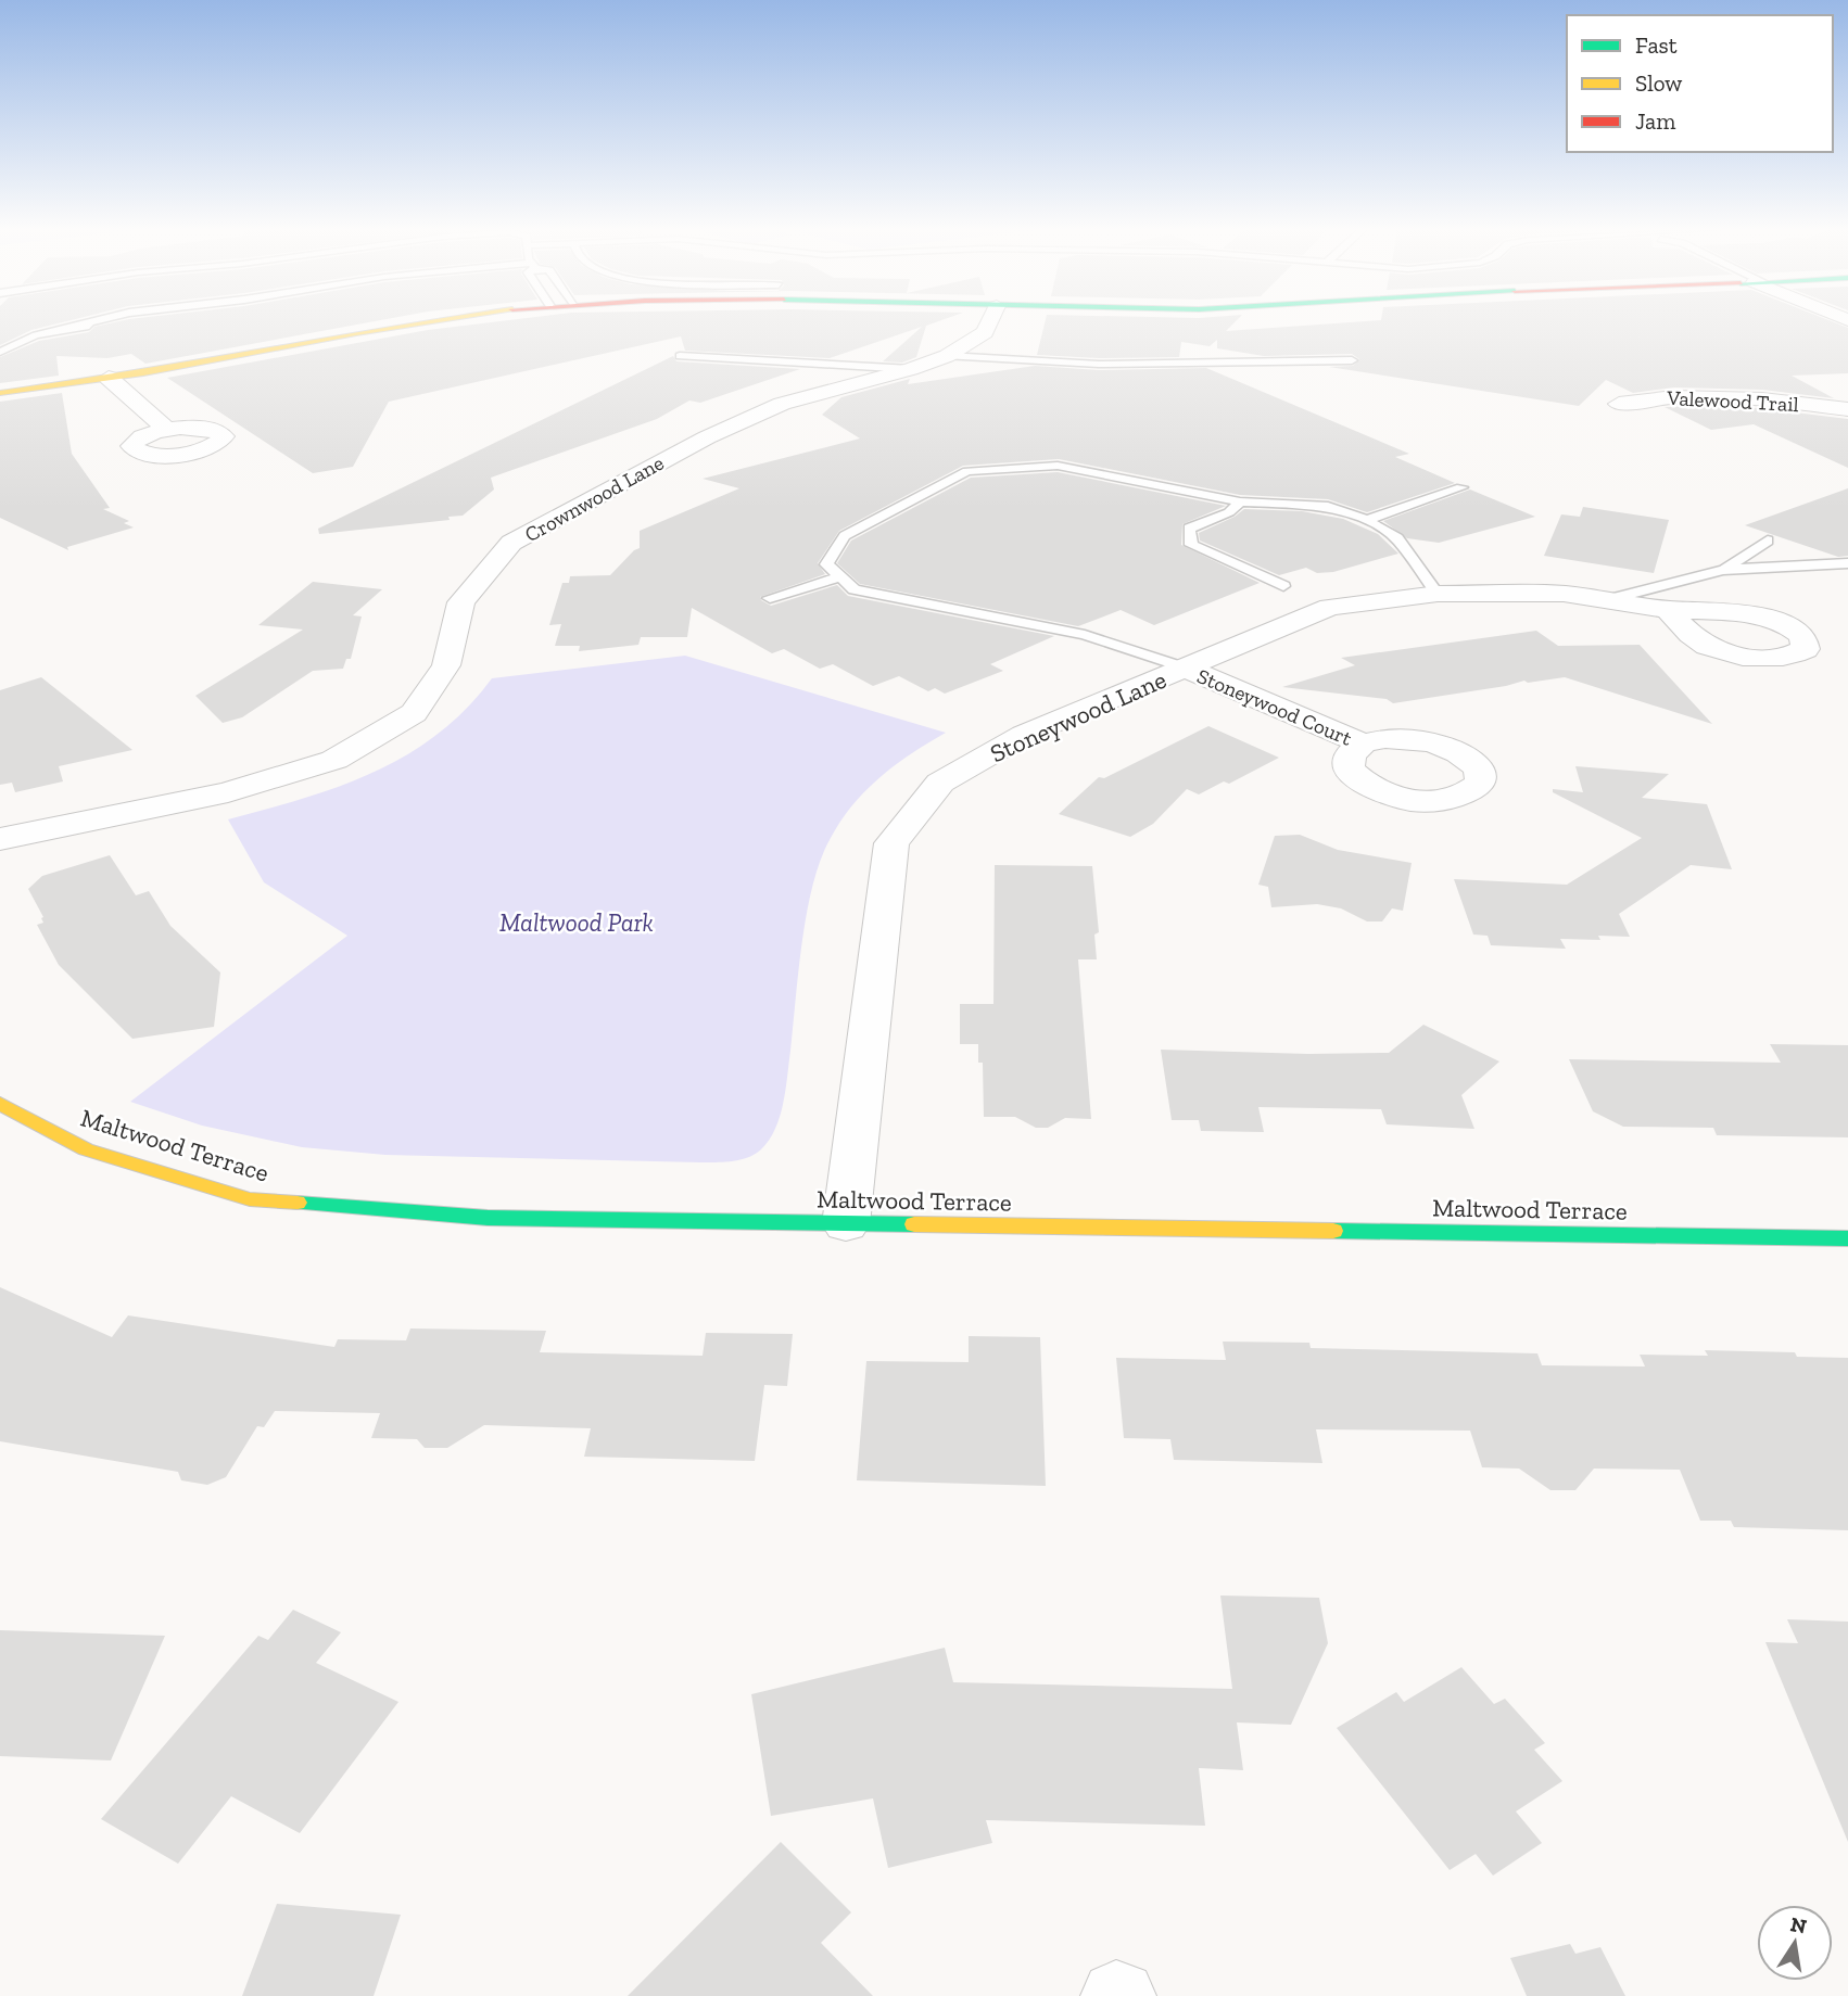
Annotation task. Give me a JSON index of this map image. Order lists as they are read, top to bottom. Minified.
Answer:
{"streets":{"street":["Valewood Trail","Crownwood Lane","Stoneywood Court","Stoneywood Lane","Maltwood Terrace"]},"crossings":[["Stoneywood Court","Stoneywood Lane"],["Stoneywood Lane","Maltwood Terrace"]],"parks":["Maltwood Park"],"legend":["Fast","Slow","Jam"],"north":"top"}
